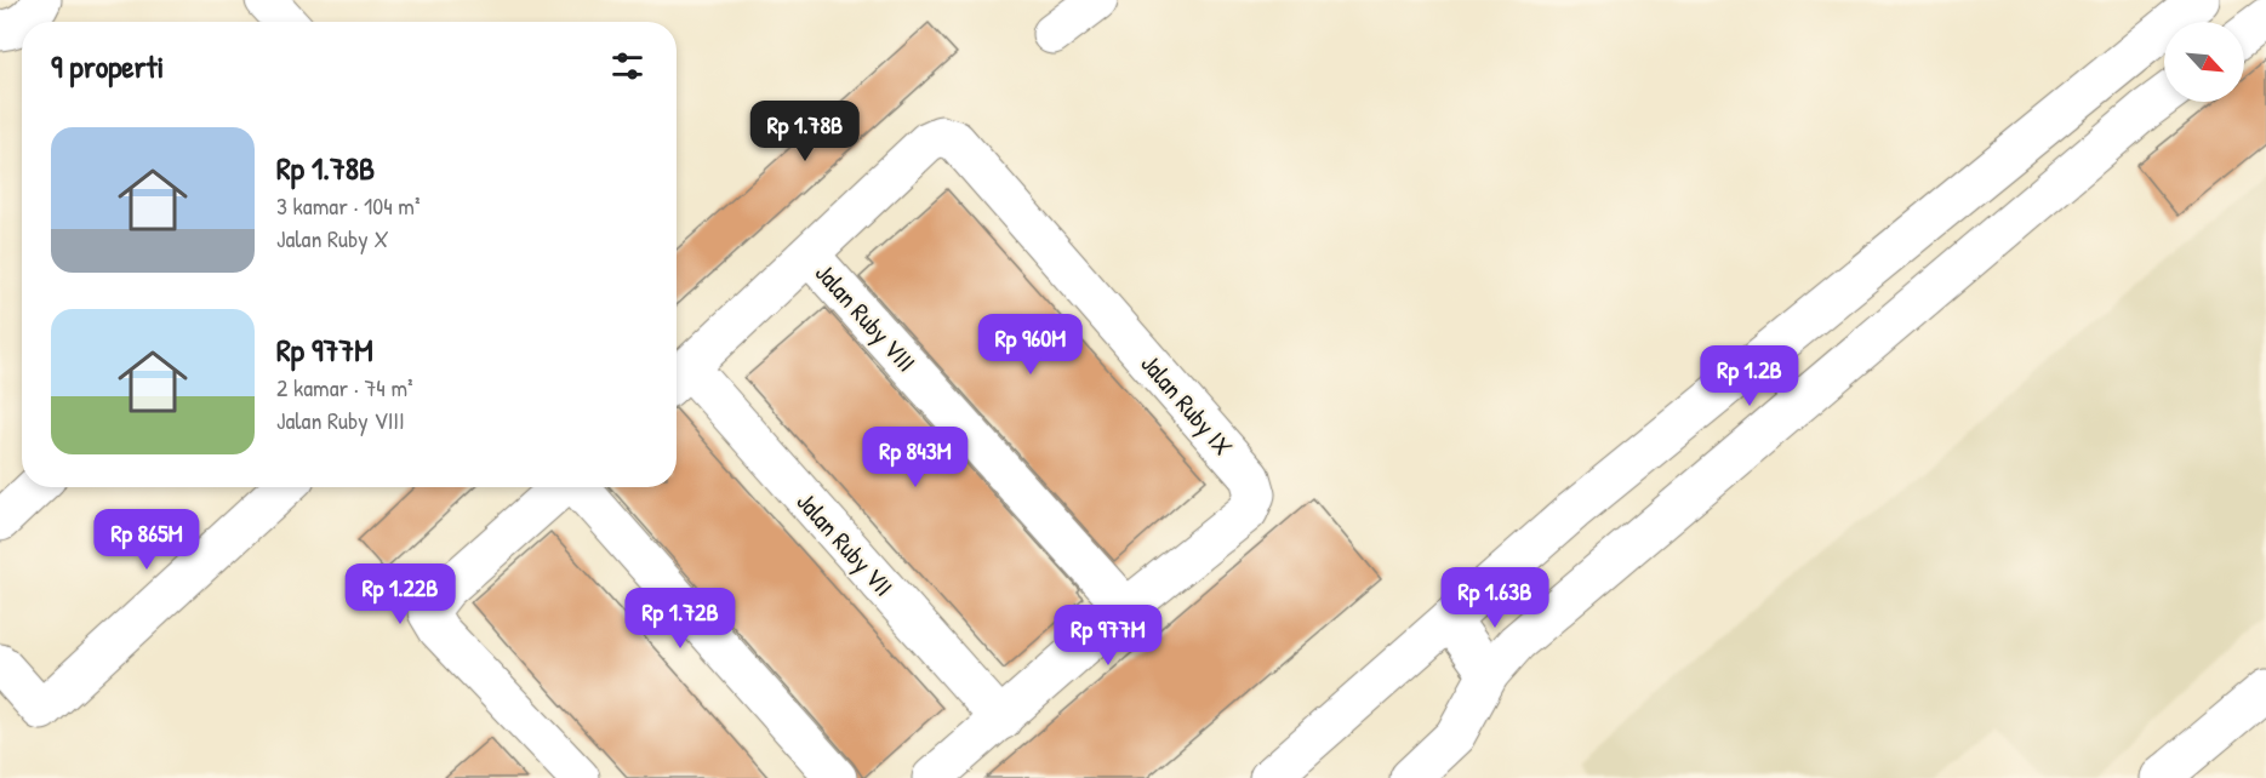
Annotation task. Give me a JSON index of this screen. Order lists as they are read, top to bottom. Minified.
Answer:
{"streets":{"street":["Jalan Ruby VIII","Jalan Ruby IX","Jalan Ruby VII"]},"crossings":[["Jalan Ruby VIII","Jalan Ruby IX"]],"north":"bottom right","page":{"heading":"9 properti","price":["Rp 1.78B","Rp 960M","Rp 1.2B","Rp 843M","Rp 865M","Rp 1.22B","Rp 1.63B","Rp 1.72B","Rp 977M"],"list":[{"name":"Rp 1.78B","note":"3 kamar · 104 m² · Jalan Ruby X"},{"name":"Rp 977M","note":"2 kamar · 74 m² · Jalan Ruby VIII"}]}}
